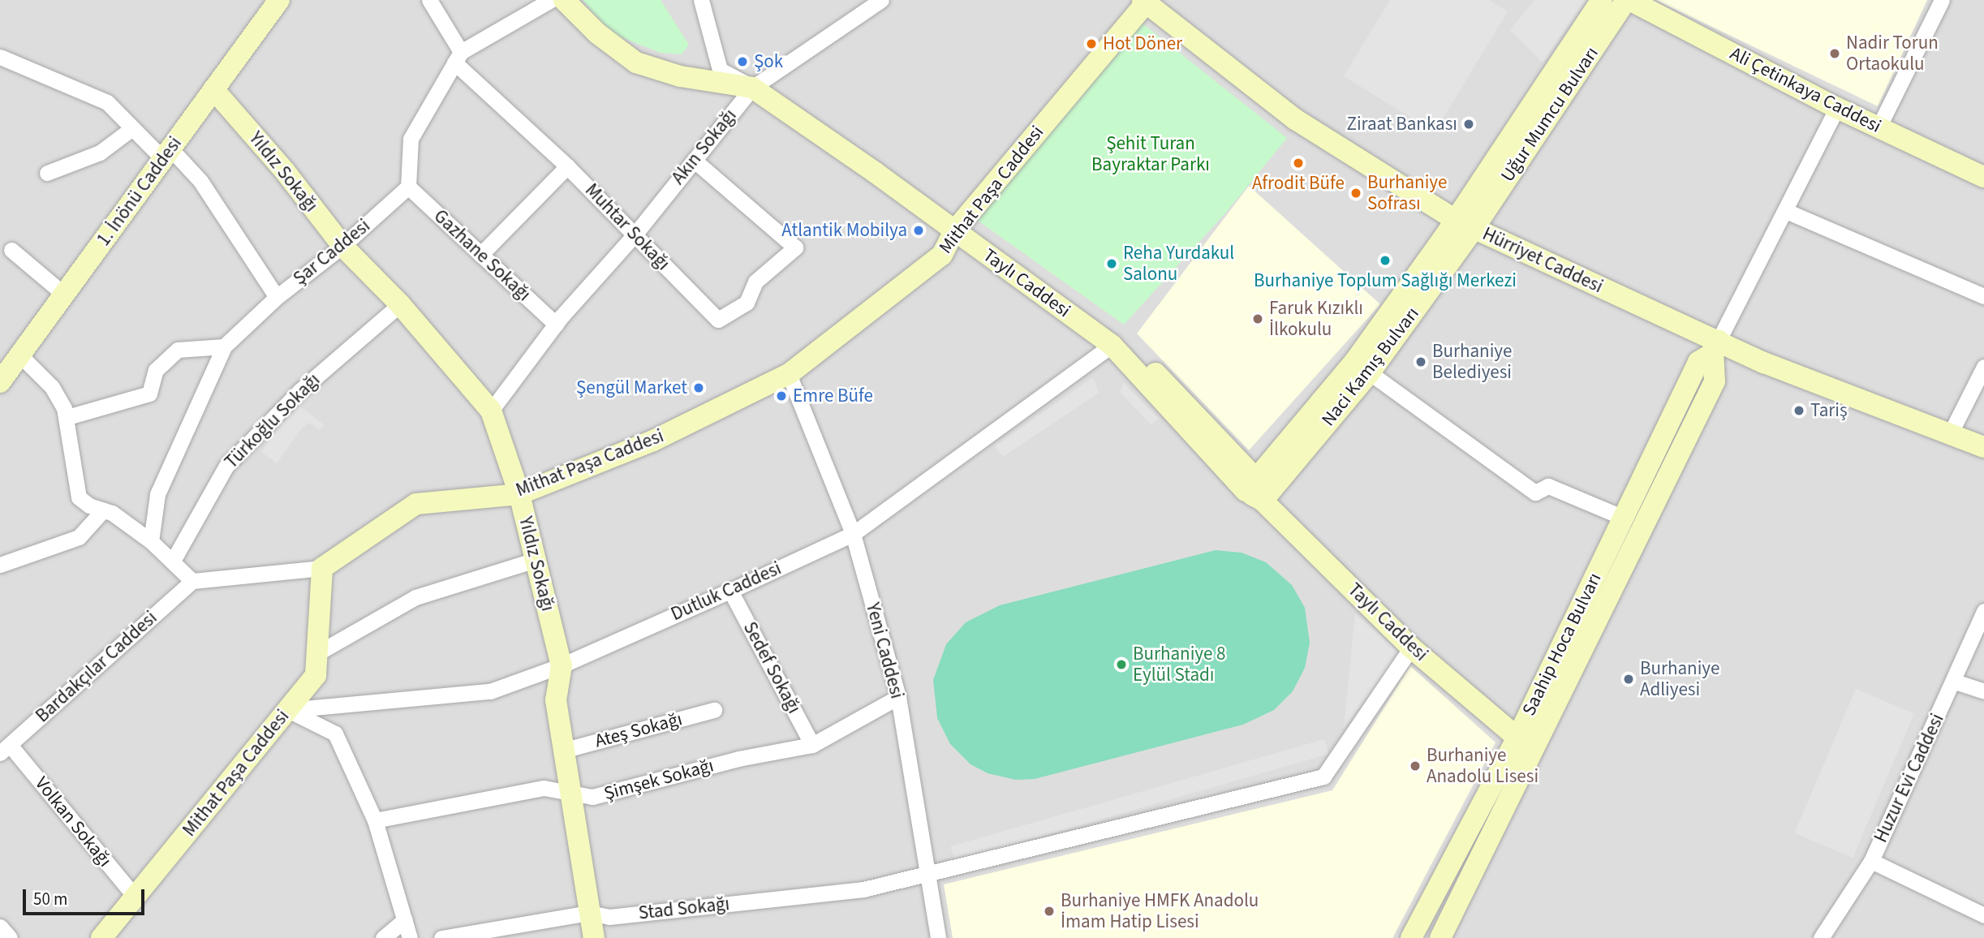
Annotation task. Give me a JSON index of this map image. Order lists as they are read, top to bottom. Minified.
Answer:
{"streets":{"street":["Ali Çetinkaya Caddesi","Uğur Mumcu Bulvarı","Akın Sokağı","Yıldız Sokağı","Mithat Paşa Caddesi","1. İnönü Caddesi","Muhtar Sokağı","Şar Caddesi","Gazhane Sokağı","Hürriyet Caddesi","Taylı Caddesi","Naci Kamış Bulvarı","Türkoğlu Sokağı","Dutluk Caddesi","Saahip Hoca Bulvarı","Yeni Caddesi","Bardakçılar Caddesi","Sedef Sokağı","Ateş Sokağı","Huzur Evi Caddesi","Şimşek Sokağı","Volkan Sokağı","Stad Sokağı"]},"crossings":[["Ali Çetinkaya Caddesi","Uğur Mumcu Bulvarı"],["Uğur Mumcu Bulvarı","Hürriyet Caddesi"],["Uğur Mumcu Bulvarı","Naci Kamış Bulvarı"],["Akın Sokağı","Yıldız Sokağı"],["Akın Sokağı","Muhtar Sokağı"],["Akın Sokağı","Gazhane Sokağı"],["Akın Sokağı","Taylı Caddesi"],["Yıldız Sokağı","Mithat Paşa Caddesi"],["Yıldız Sokağı","1. İnönü Caddesi"],["Yıldız Sokağı","Şar Caddesi"],["Yıldız Sokağı","Türkoğlu Sokağı"],["Yıldız Sokağı","Dutluk Caddesi"],["Yıldız Sokağı","Ateş Sokağı"],["Yıldız Sokağı","Şimşek Sokağı"],["Yıldız Sokağı","Stad Sokağı"],["Mithat Paşa Caddesi","Hürriyet Caddesi"],["Mithat Paşa Caddesi","Taylı Caddesi"],["Mithat Paşa Caddesi","Dutluk Caddesi"],["Mithat Paşa Caddesi","Yeni Caddesi"],["Mithat Paşa Caddesi","Volkan Sokağı"],["Şar Caddesi","Gazhane Sokağı"],["Hürriyet Caddesi","Naci Kamış Bulvarı"],["Hürriyet Caddesi","Saahip Hoca Bulvarı"],["Taylı Caddesi","Naci Kamış Bulvarı"],["Taylı Caddesi","Dutluk Caddesi"],["Taylı Caddesi","Saahip Hoca Bulvarı"],["Taylı Caddesi","Stad Sokağı"],["Dutluk Caddesi","Yeni Caddesi"],["Dutluk Caddesi","Sedef Sokağı"],["Yeni Caddesi","Şimşek Sokağı"],["Yeni Caddesi","Stad Sokağı"],["Bardakçılar Caddesi","Volkan Sokağı"],["Sedef Sokağı","Şimşek Sokağı"]],"parks":["Şehit Turan Bayraktar Parkı"],"places":["Hot Döner","Nadir Torun Ortaokulu","Şok","Ziraat Bankası","Afrodit Büfe","Burhaniye Sofrası","Atlantik Mobilya","Burhaniye Toplum Sağlığı Merkezi","Reha Yurdakul Salonu","Faruk Kızıklı İlkokulu","Burhaniye Belediyesi","Şengül Market","Emre Büfe","Tariş","Burhaniye 8 Eylül Stadı","Burhaniye Adliyesi","Burhaniye Anadolu Lisesi","Burhaniye HMFK Anadolu İmam Hatip Lisesi"],"scale_bar":"50 m"}
